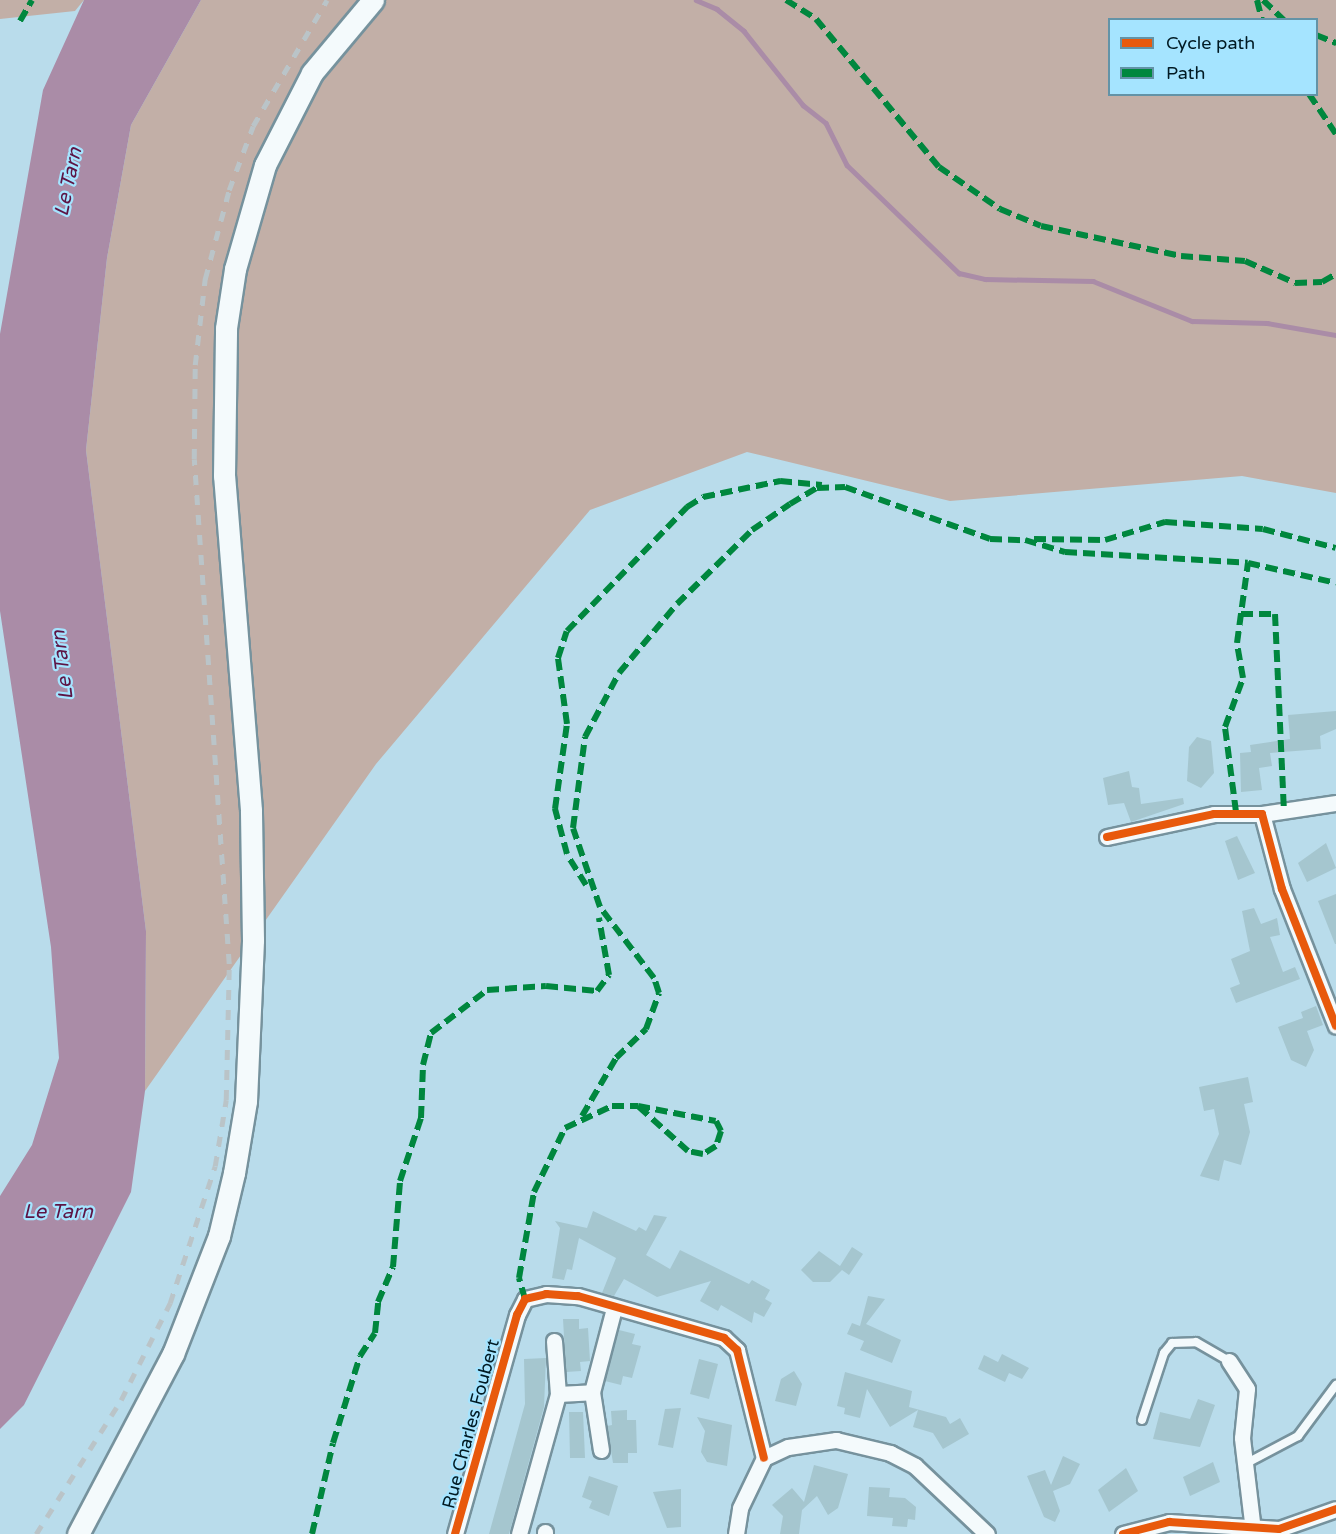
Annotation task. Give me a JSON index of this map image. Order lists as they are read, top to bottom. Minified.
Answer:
{"streets":{"street":["Rue Charles Foubert"]},"water":["Le Tarn"],"legend":["Cycle path","Path"]}
